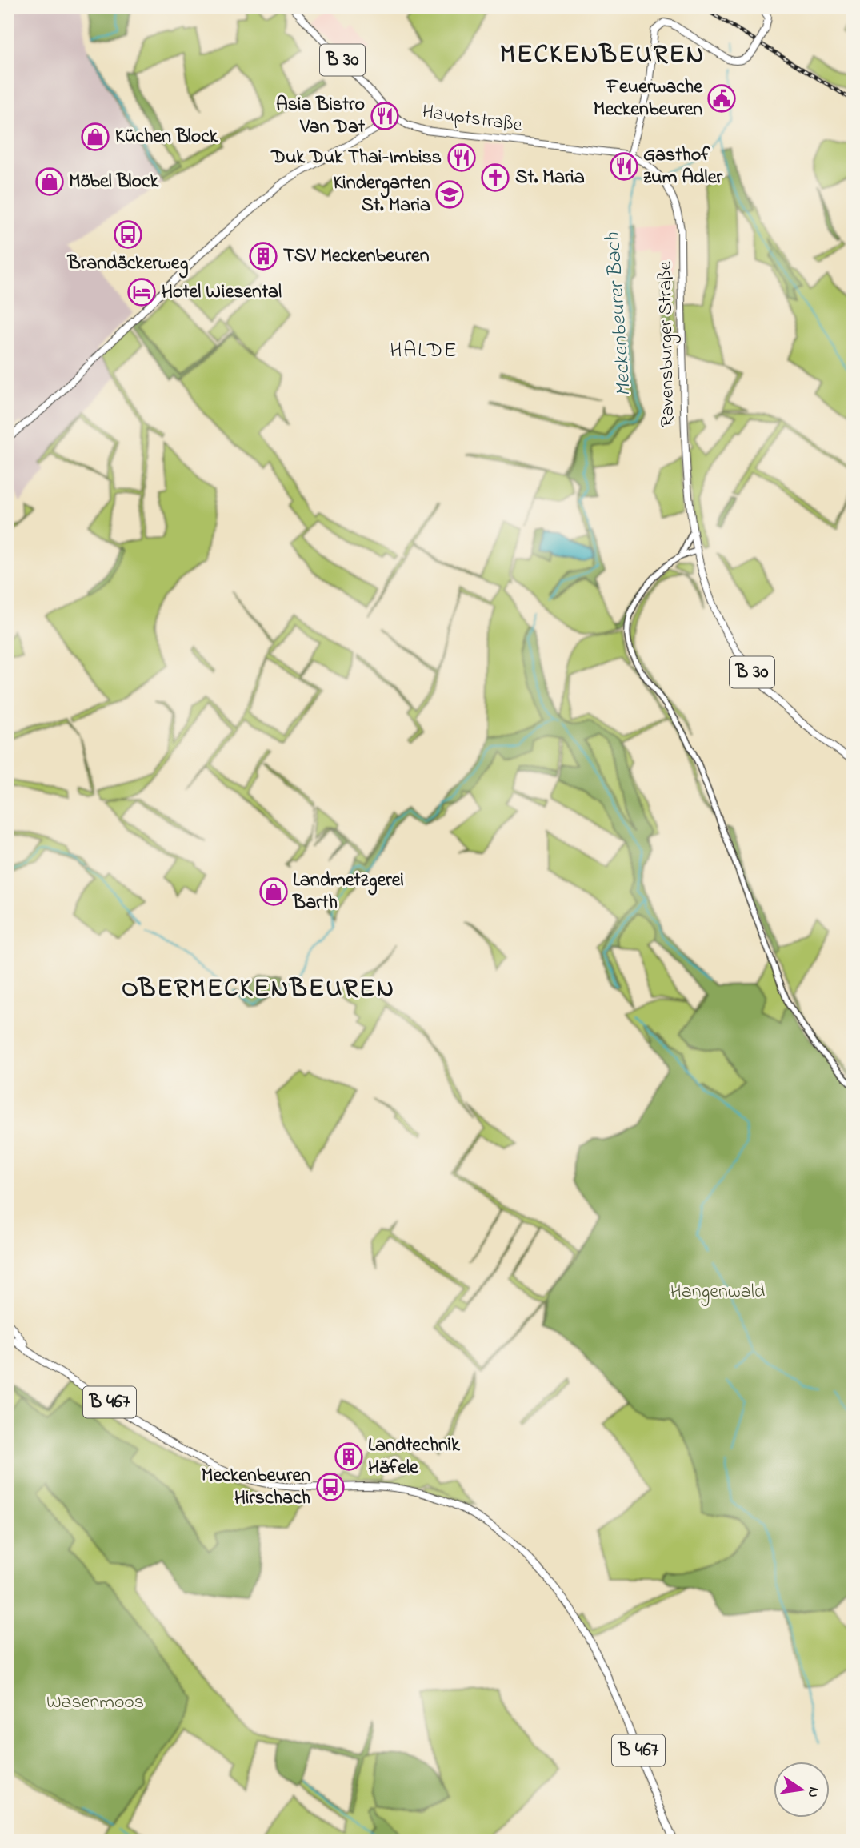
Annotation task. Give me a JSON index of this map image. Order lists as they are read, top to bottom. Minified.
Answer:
{"streets":{"main road":["B 30","Hauptstraße","Ravensburger Straße","B 467"]},"crossings":[["B 30","Ravensburger Straße"],["Hauptstraße","Ravensburger Straße"]],"districts":["MECKENBEUREN","HALDE","OBERMECKENBEUREN"],"water":["Meckenbeurer Bach"],"parks":["Hangenwald","Wasenmoos"],"places":{"public building":["Feuerwache Meckenbeuren"],"restaurant":["Asia Bistro Van Dat","Duk Duk Thai-Imbiss","Gasthof zum Adler"],"shop":["Küchen Block","Möbel Block","Landmetzgerei Barth"],"church":["St. Maria"],"school or university":["Kindergarten St. Maria"],"bus stop":["Brandäckerweg","Meckenbeuren Hirschach"],"building":["TSV Meckenbeuren","Landtechnik Häfele"],"hotel":["Hotel Wiesental"]},"north":"right"}
